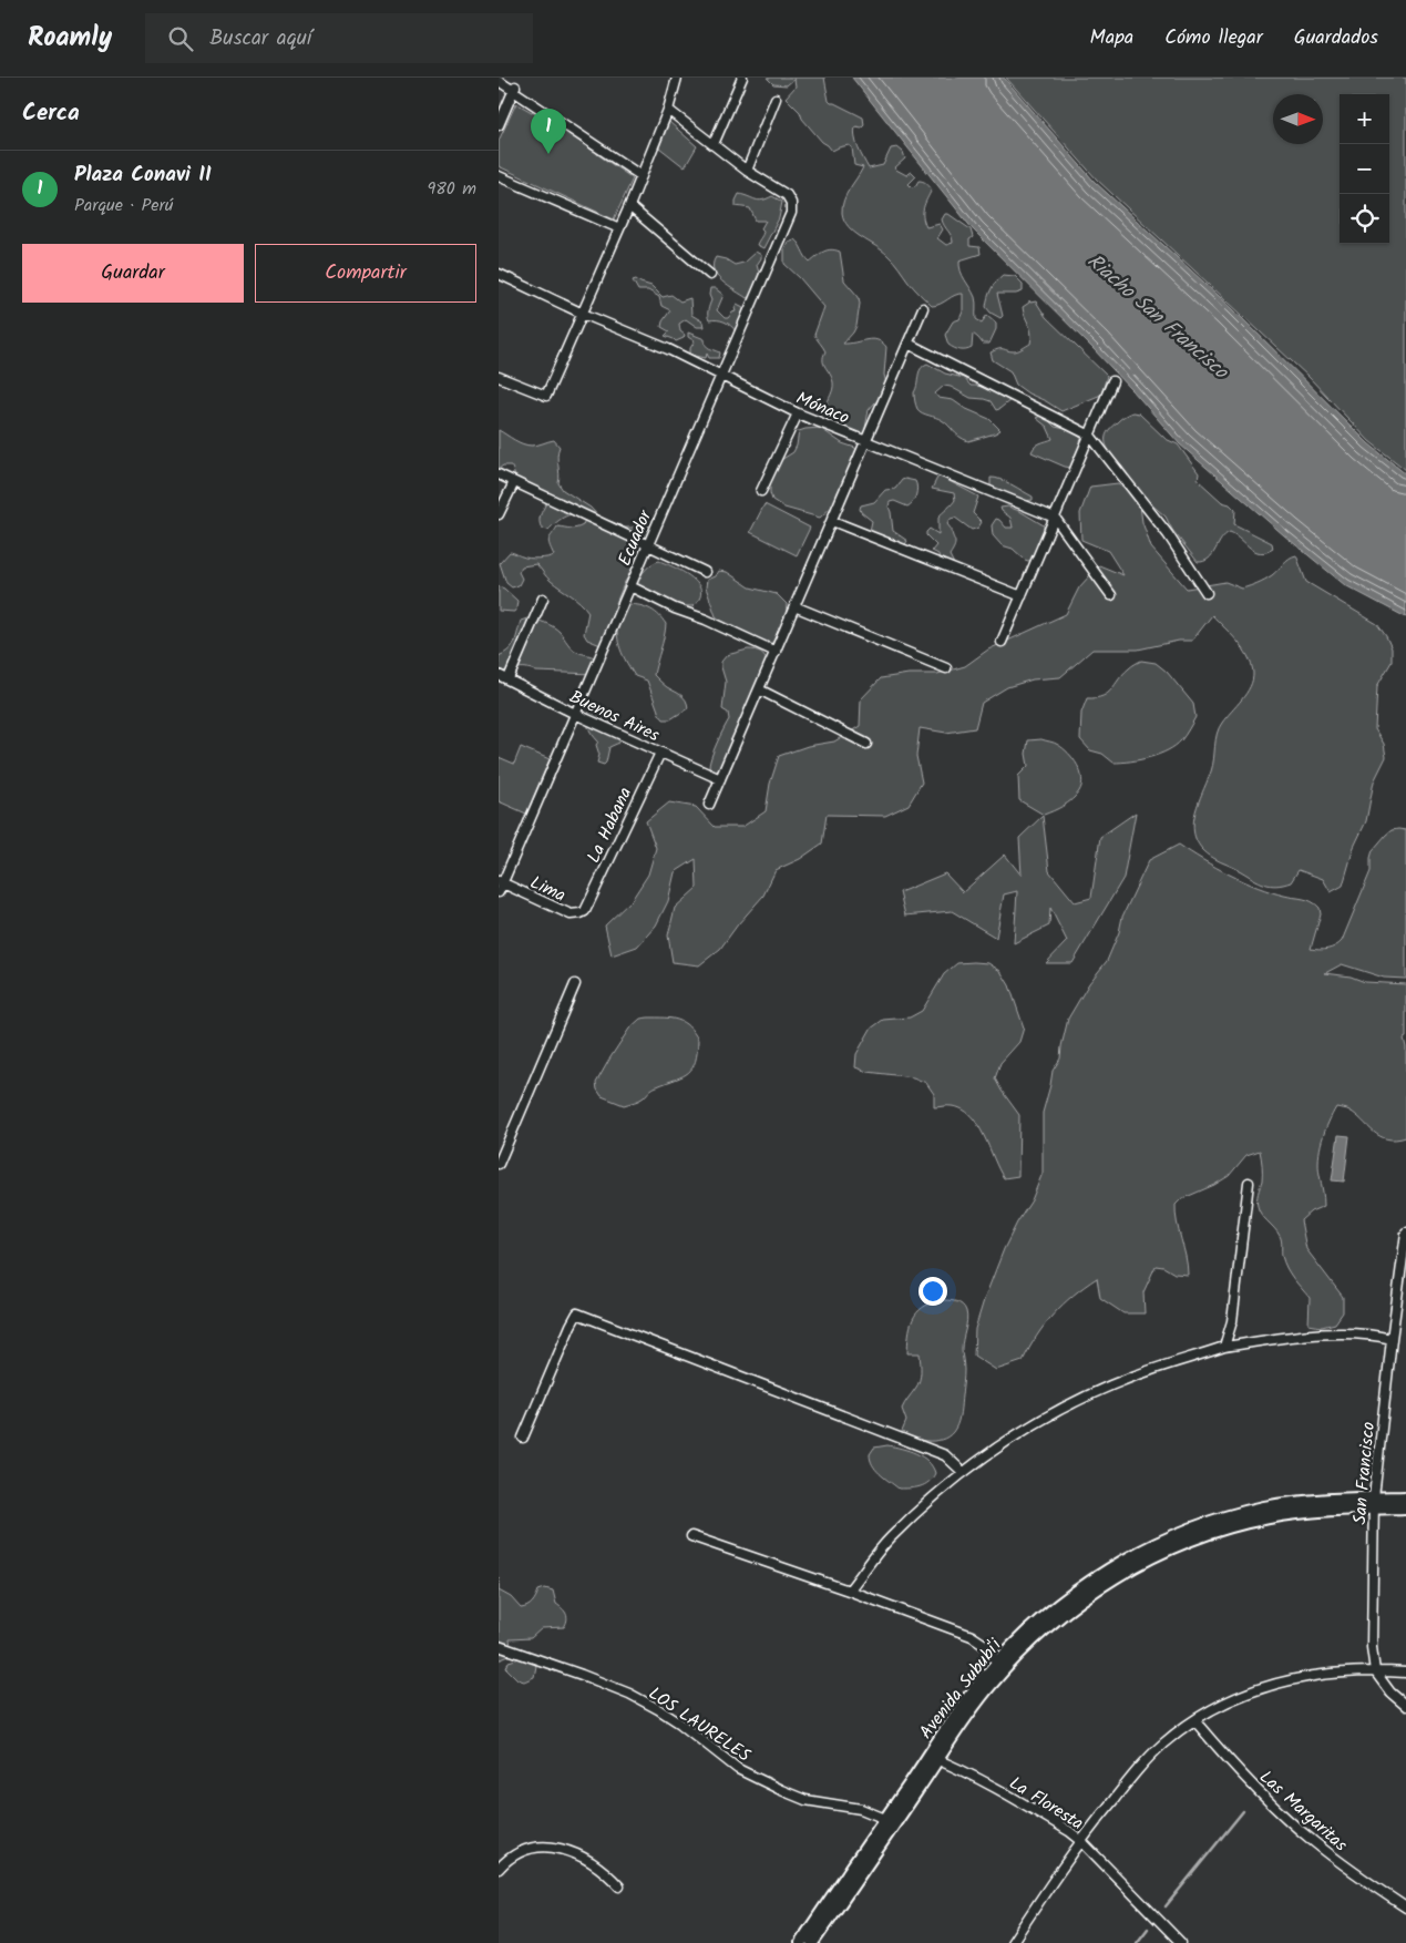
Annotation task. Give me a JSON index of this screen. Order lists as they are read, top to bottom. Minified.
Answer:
{"streets":{"street":["Mónaco","Ecuador","Buenos Aires","La Habana","Lima","San Francisco","Avenida Sububi'i","LOS LAURELES","La Floresta","Las Margaritas"]},"crossings":[["Mónaco","Ecuador"],["Ecuador","Buenos Aires"],["Ecuador","Lima"],["Buenos Aires","La Habana"],["La Habana","Lima"],["San Francisco","Avenida Sububi'i"],["Avenida Sububi'i","LOS LAURELES"],["Avenida Sububi'i","La Floresta"]],"water":["Riacho San Francisco"],"north":"right","page":{"header":"Roamly","search":"Buscar aquí","nav":["Mapa","Cómo llegar","Guardados"],"heading":"Cerca","map_buttons":["+","−"],"pins":"1","list":[{"mark":"1","name":"Plaza Conavi II","note":"Parque · Perú","value":"980 m"}],"buttons":["Guardar","Compartir"]}}
